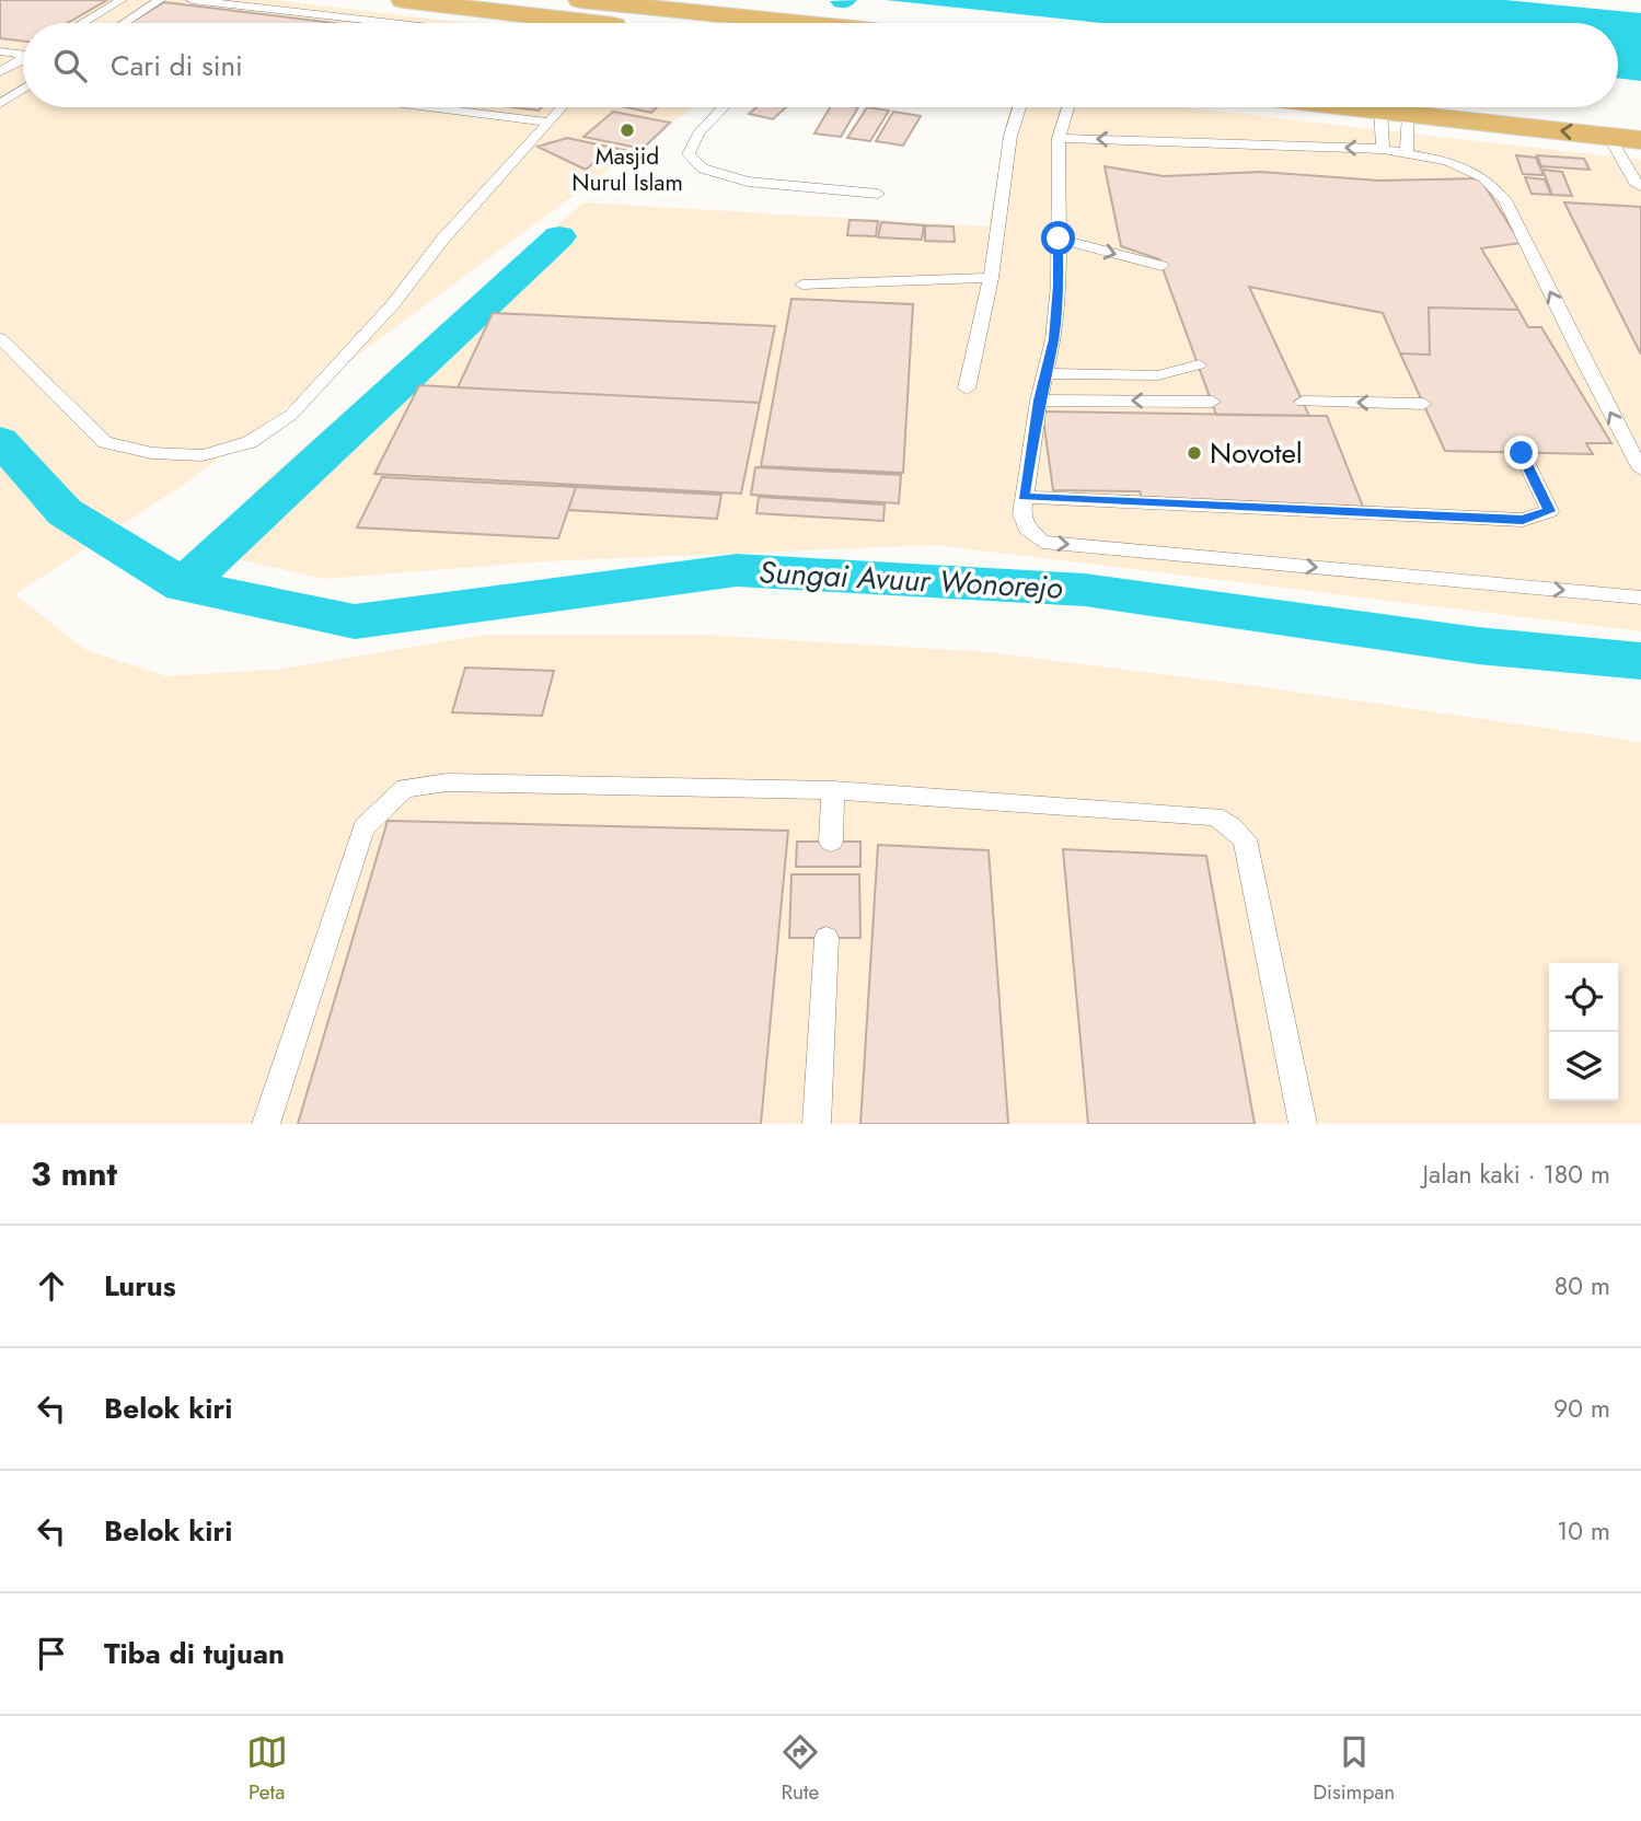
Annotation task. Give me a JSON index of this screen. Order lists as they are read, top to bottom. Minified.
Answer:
{"water":["Sungai Avuur Wonorejo"],"places":["Masjid Nurul Islam","Novotel"],"page":{"search":"Cari di sini","heading":["3 mnt","Jalan kaki · 180 m"],"list":[["Lurus","80 m"],["Belok kiri","90 m"],["Belok kiri","10 m"],"Tiba di tujuan"],"nav":["Peta","Rute","Disimpan"]}}
